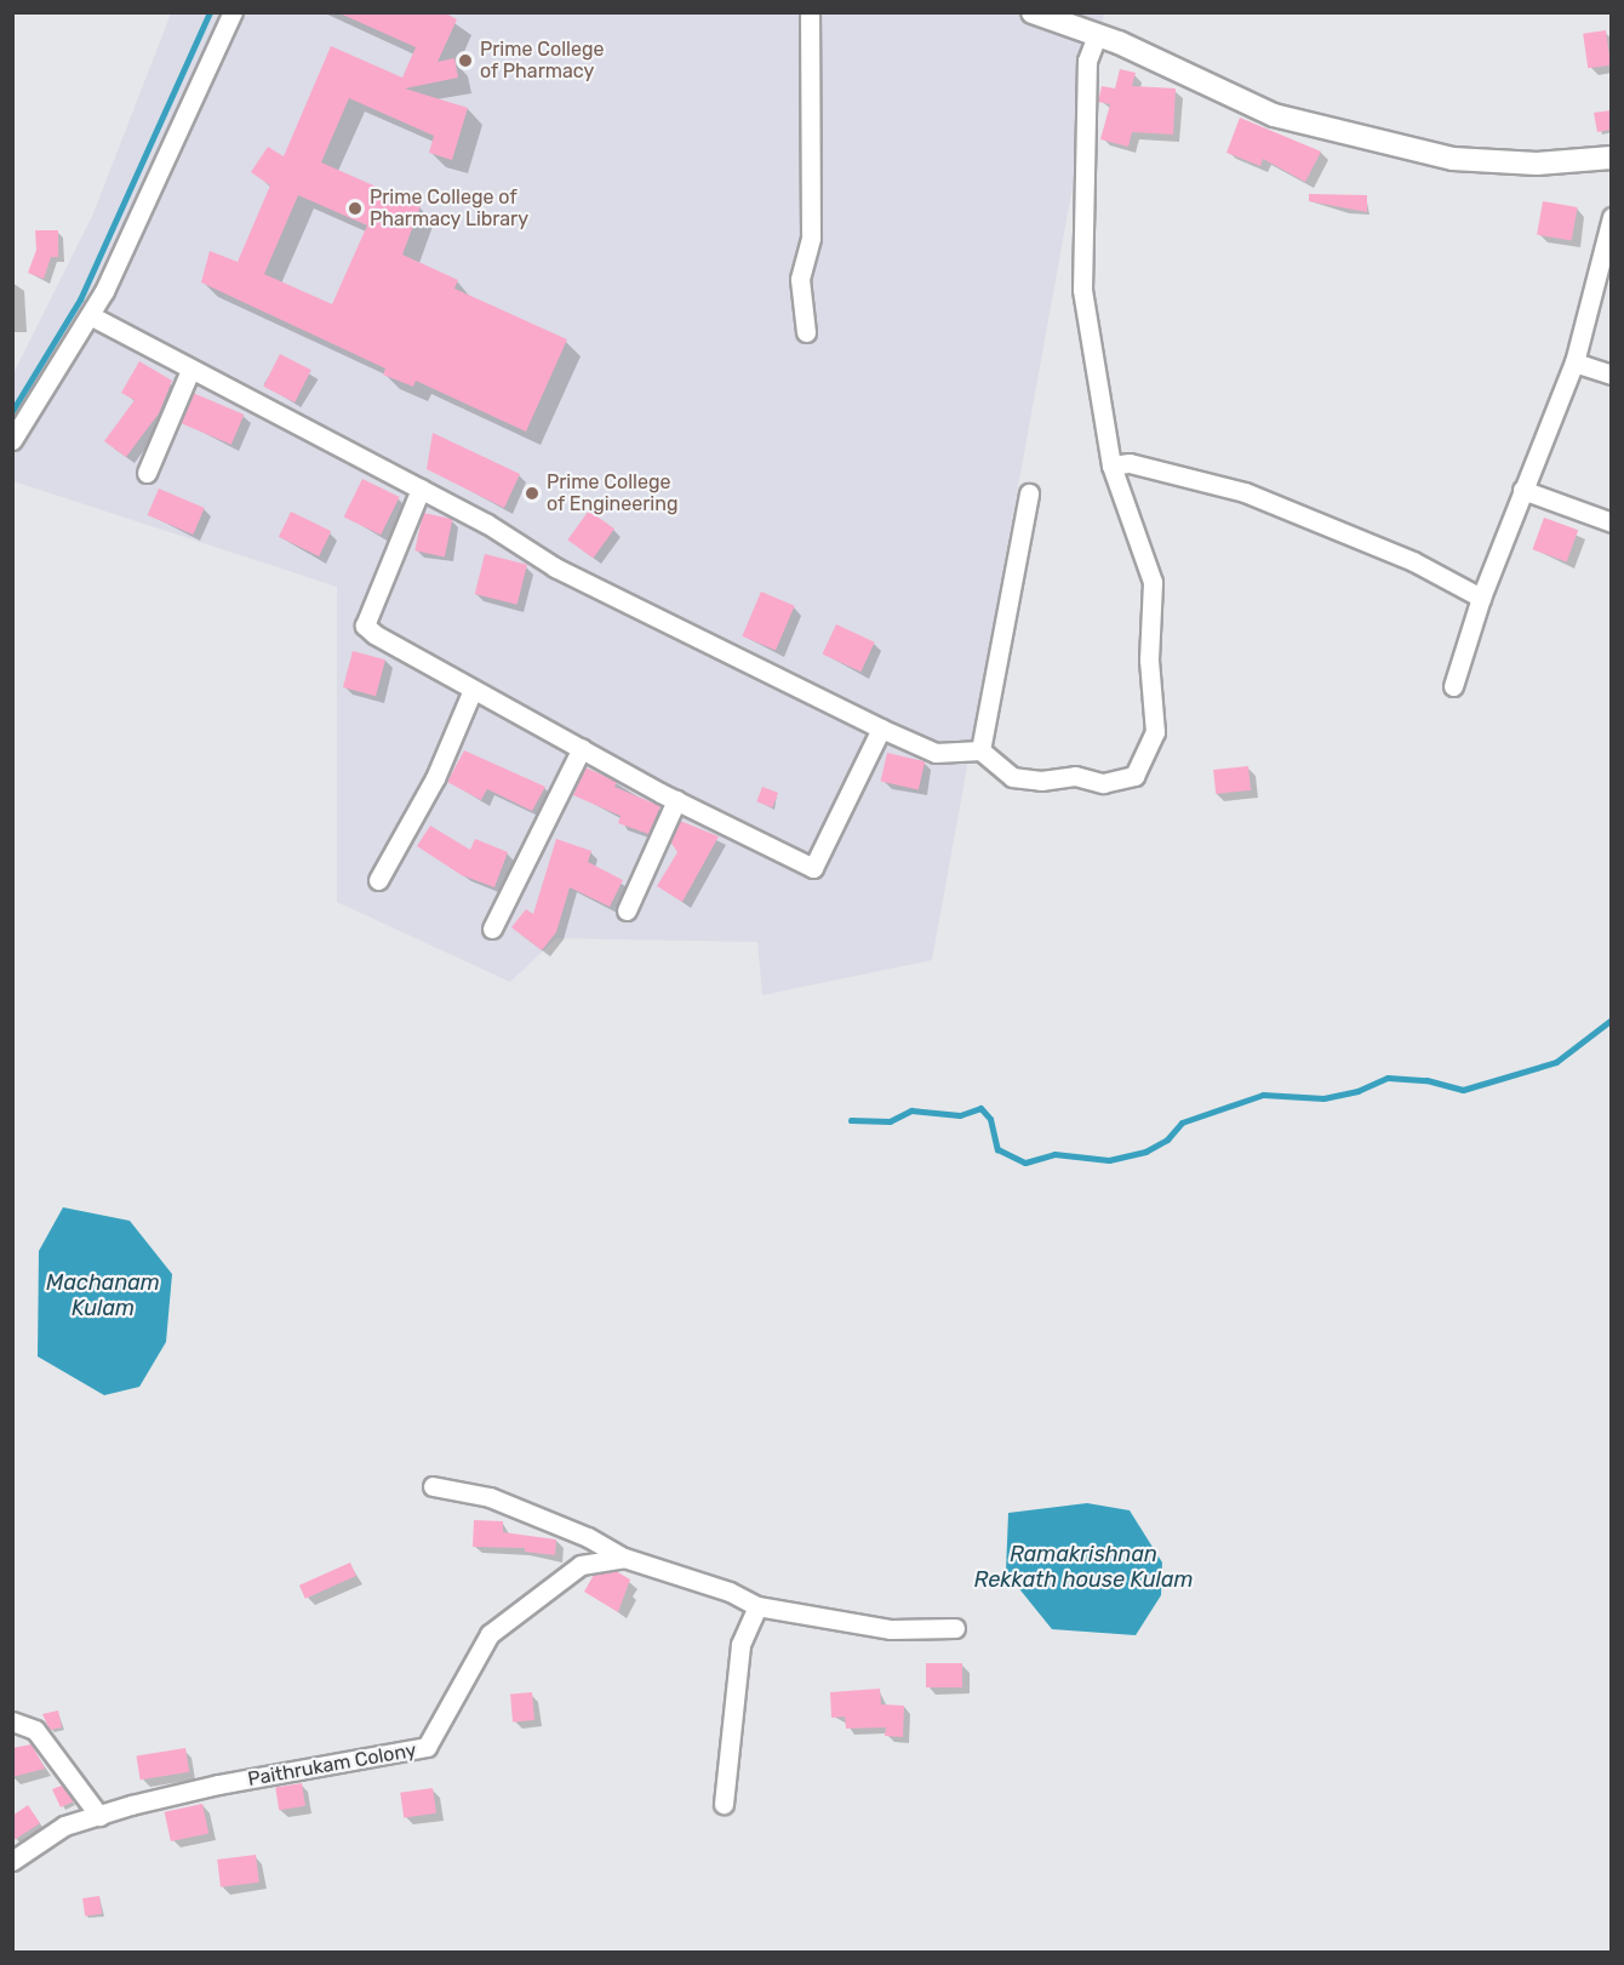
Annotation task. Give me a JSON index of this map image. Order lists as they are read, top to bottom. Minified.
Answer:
{"streets":{"street":["Paithrukam Colony"]},"water":["Machanam Kulam","Ramakrishnan Rekkath house Kulam"],"places":["Prime College of Pharmacy","Prime College of Pharmacy Library","Prime College of Engineering"]}
